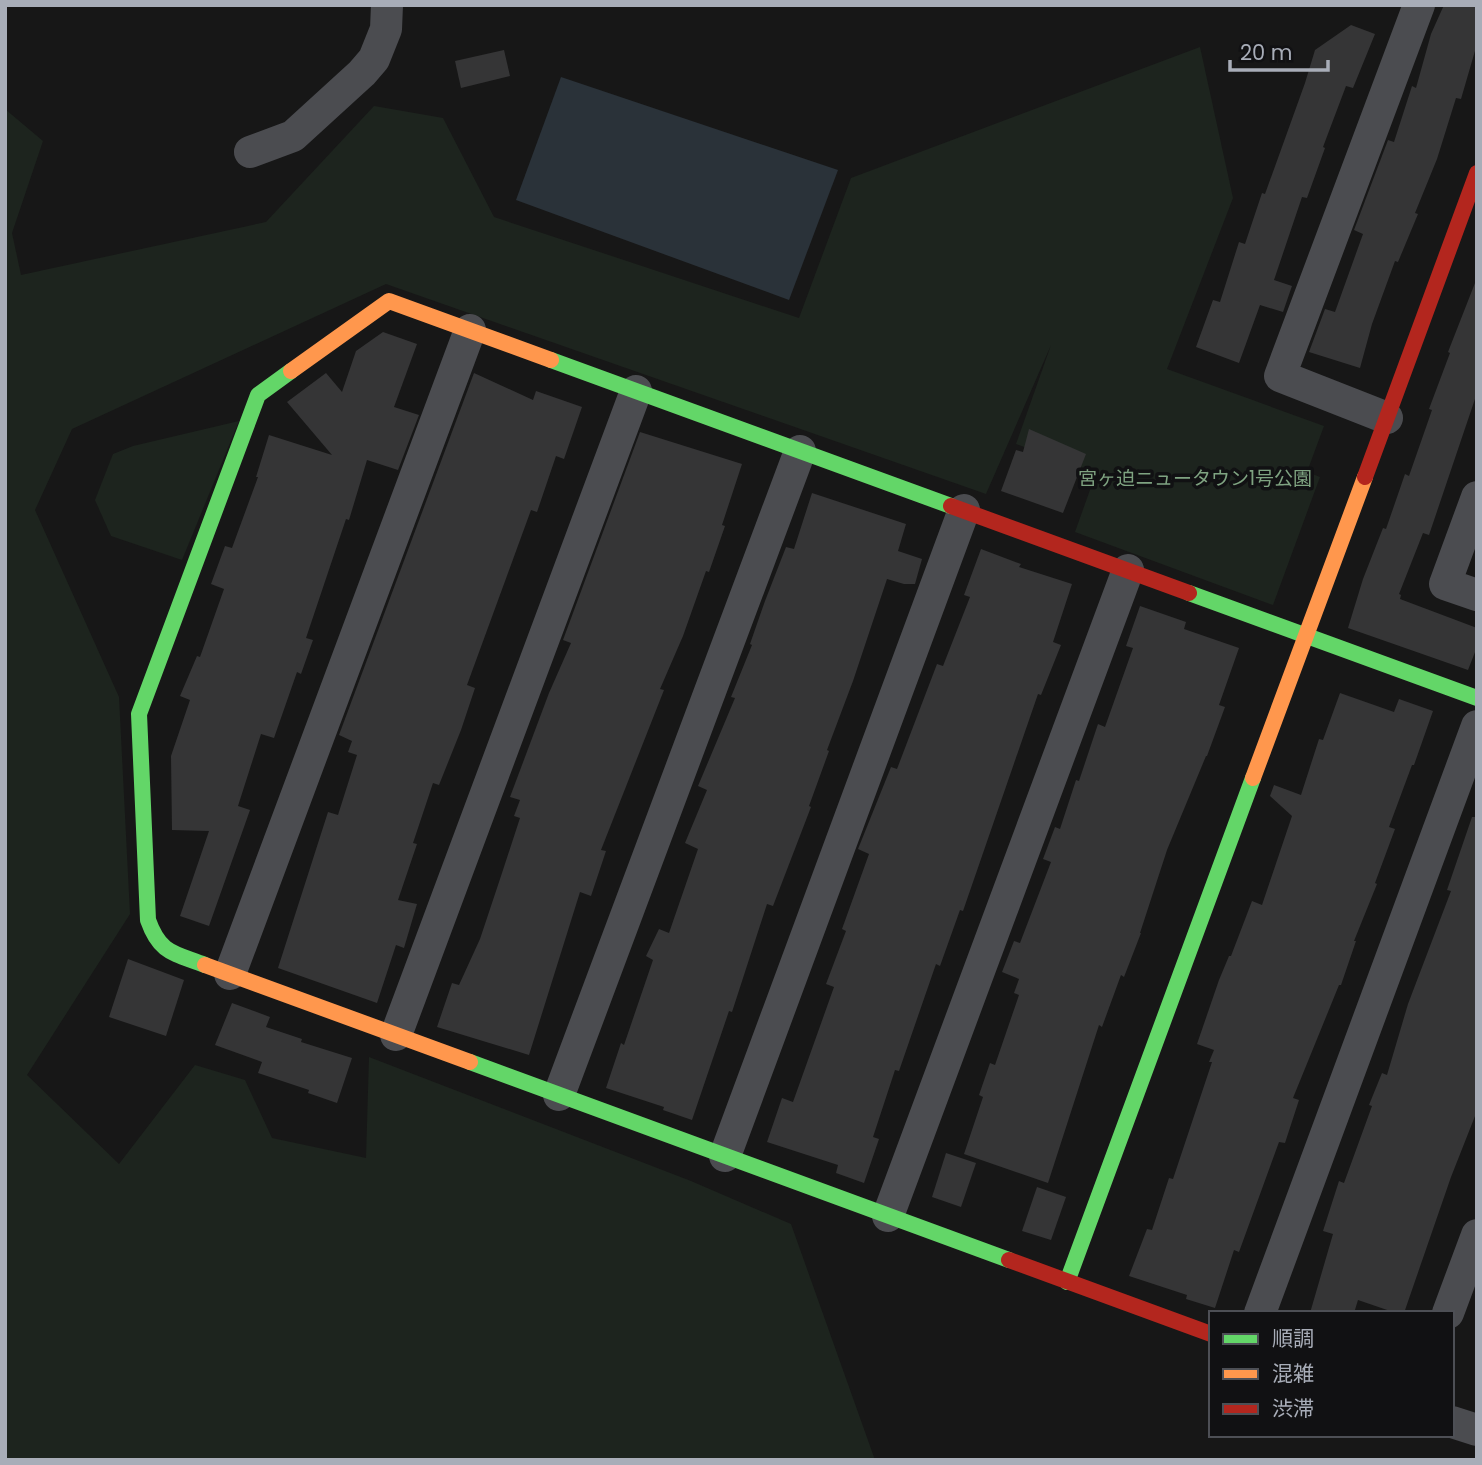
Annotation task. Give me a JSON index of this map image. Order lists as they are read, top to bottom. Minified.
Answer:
{"parks":["宮ヶ迫ニュータウン1号公園"],"legend":["順調","混雑","渋滞"],"scale_bar":"20 m"}
